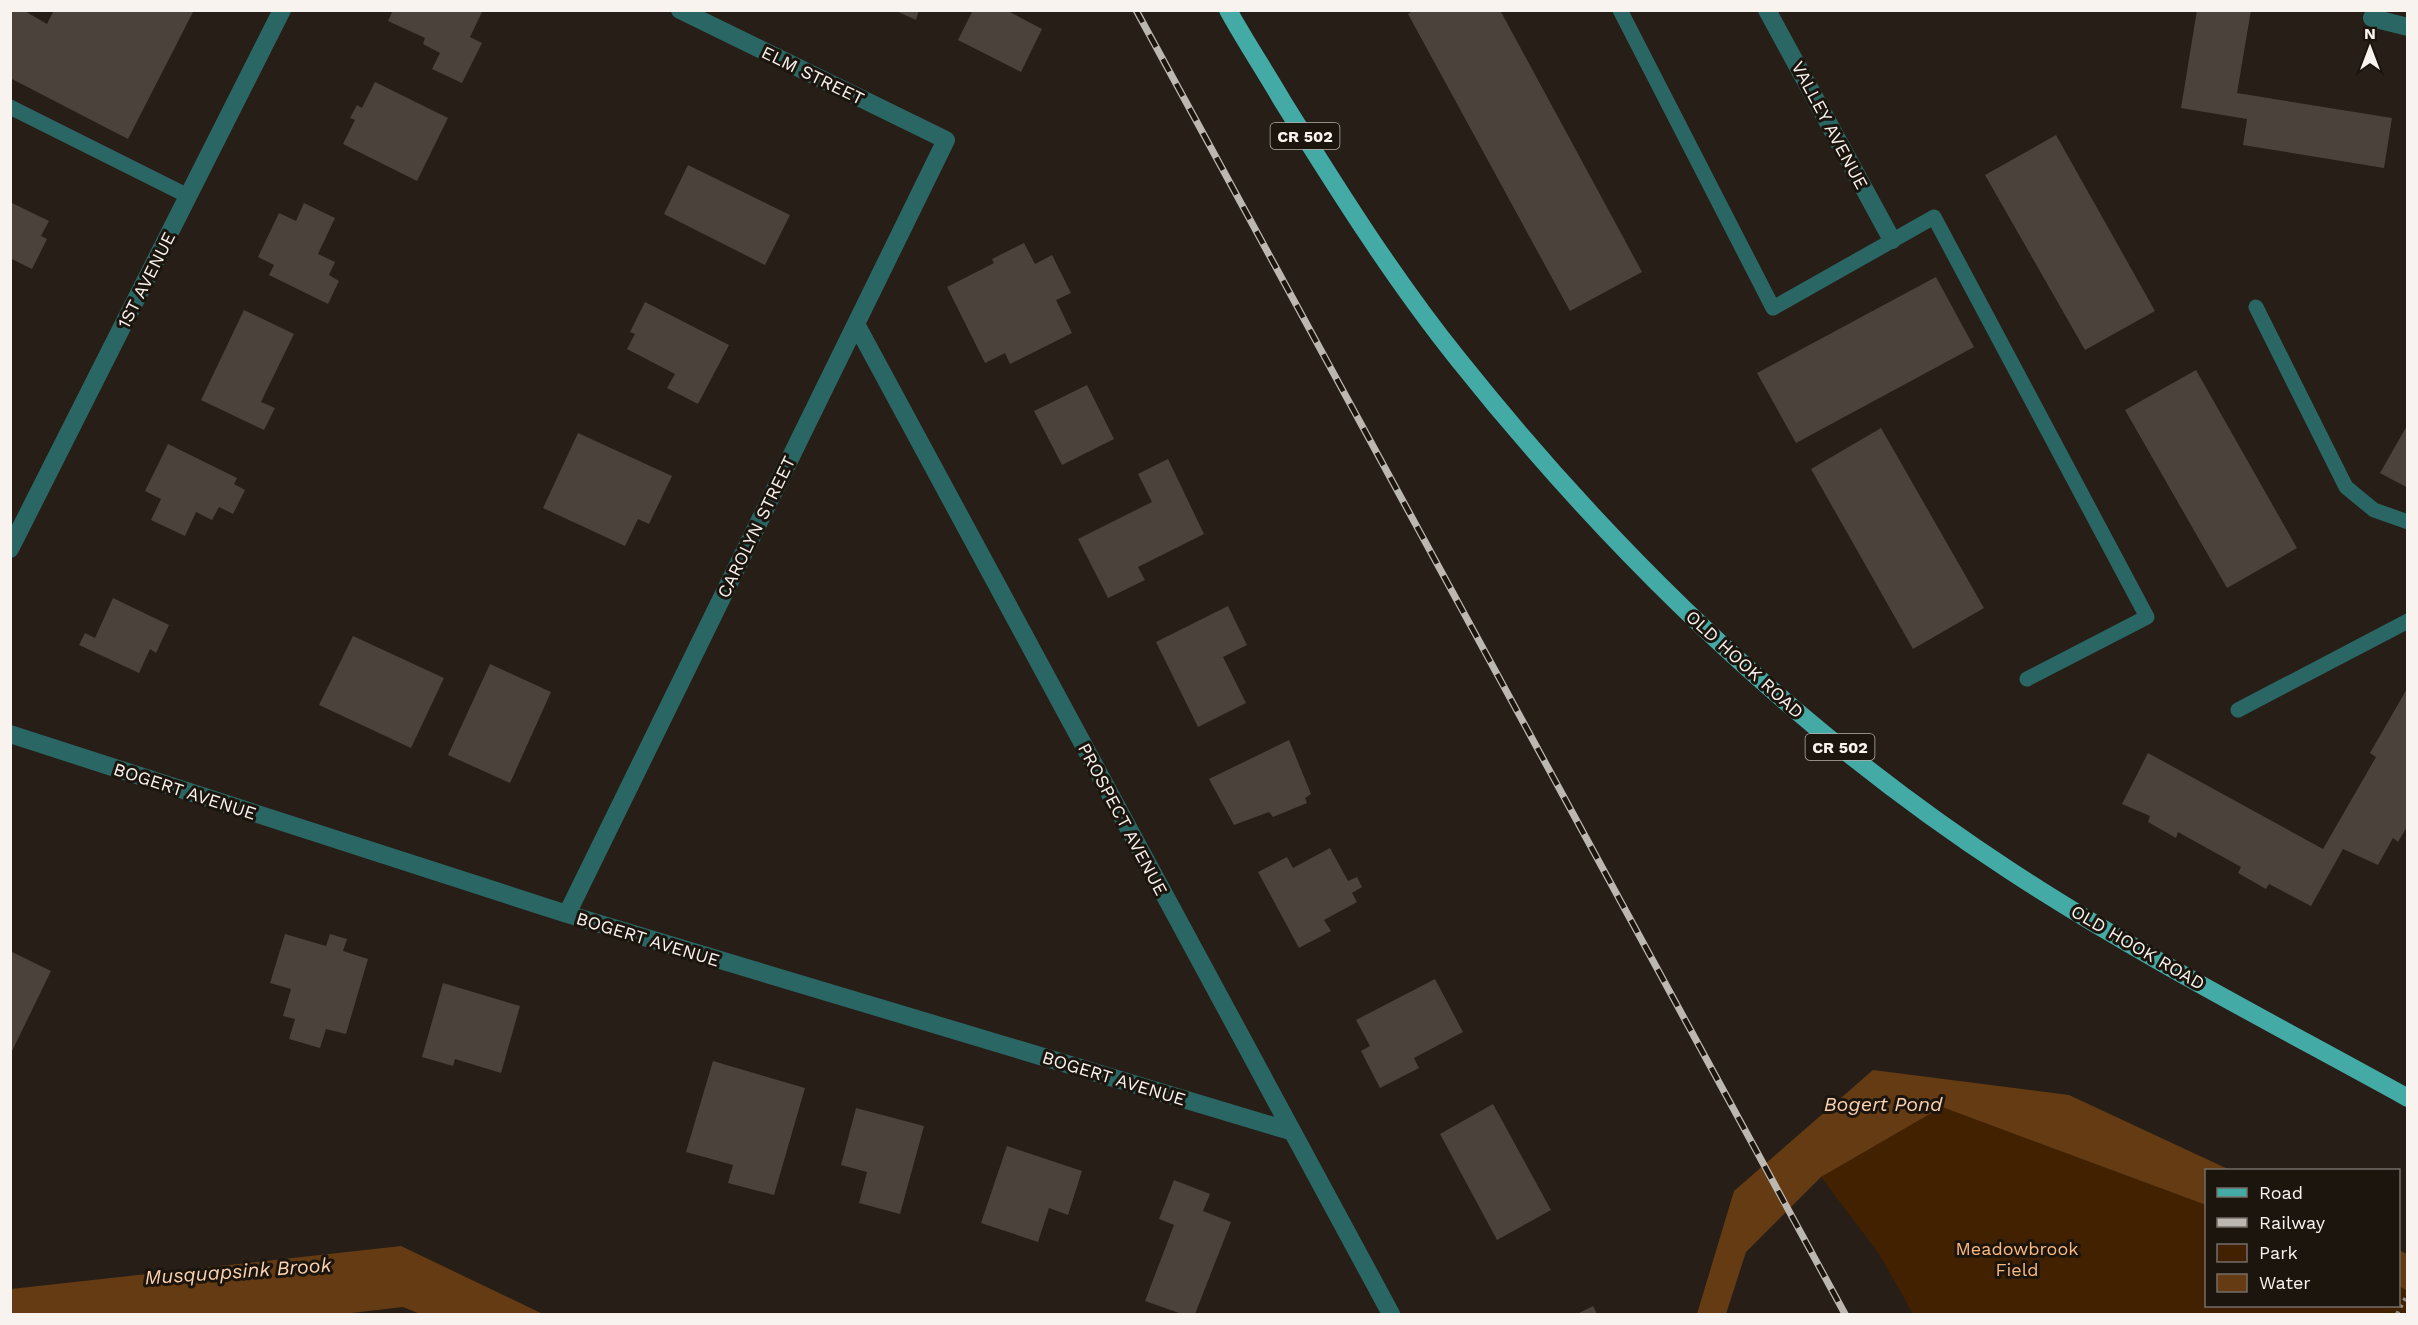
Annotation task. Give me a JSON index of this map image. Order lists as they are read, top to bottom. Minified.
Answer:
{"streets":{"main road":["CR 502","OLD HOOK ROAD"],"street":["ELM STREET","VALLEY AVENUE","1ST AVENUE","CAROLYN STREET","BOGERT AVENUE","PROSPECT AVENUE"]},"crossings":[["ELM STREET","CAROLYN STREET"],["CAROLYN STREET","BOGERT AVENUE"],["CAROLYN STREET","PROSPECT AVENUE"],["BOGERT AVENUE","PROSPECT AVENUE"]],"water":["Bogert Pond","Musquapsink Brook"],"parks":["Meadowbrook Field"],"legend":["Road","Railway","Park","Water"],"north":"top"}
